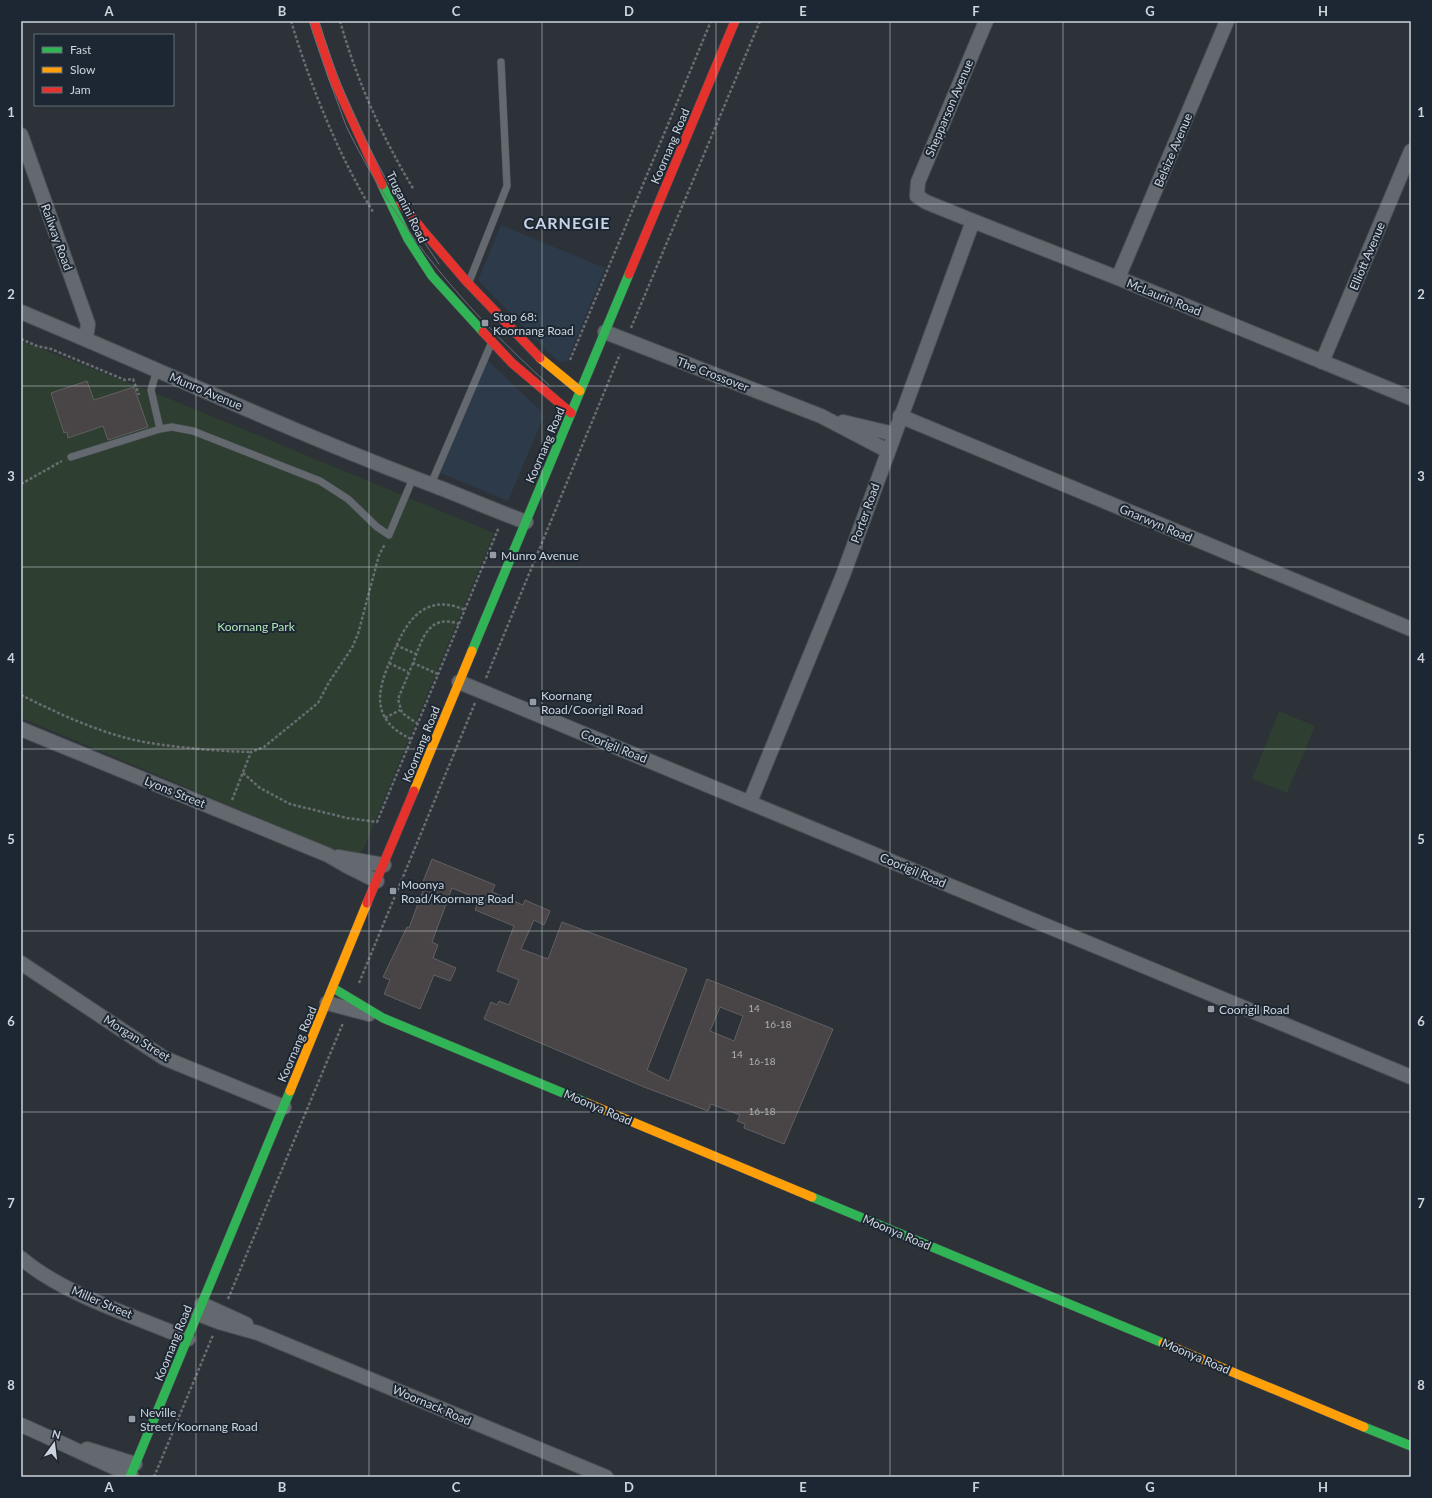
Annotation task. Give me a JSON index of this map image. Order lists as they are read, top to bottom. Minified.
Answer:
{"streets":{"street":["Shepparson Avenue","Koornang Road","Belsize Avenue","Truganini Road","Railway Road","Elliott Avenue","McLaurin Road","The Crossover","Munro Avenue","Porter Road","Gnarwyn Road","Coorigil Road","Lyons Street","Morgan Street","Moonya Road","Miller Street","Woornack Road"]},"crossings":[["Shepparson Avenue","McLaurin Road"],["Koornang Road","Truganini Road"],["Koornang Road","The Crossover"],["Koornang Road","Munro Avenue"],["Koornang Road","Coorigil Road"],["Koornang Road","Lyons Street"],["Koornang Road","Morgan Street"],["Koornang Road","Moonya Road"],["Koornang Road","Miller Street"],["Koornang Road","Woornack Road"],["Belsize Avenue","McLaurin Road"],["Railway Road","Munro Avenue"],["Elliott Avenue","McLaurin Road"],["McLaurin Road","Porter Road"],["The Crossover","Porter Road"],["Porter Road","Gnarwyn Road"],["Porter Road","Coorigil Road"]],"districts":["CARNEGIE"],"parks":["Koornang Park"],"places":{"transit":["Stop 68: Koornang Road","Munro Avenue","Koornang Road/Coorigil Road","Moonya Road/Koornang Road","Coorigil Road","Neville Street/Koornang Road"]},"house_numbers":["14","16-18","14","16-18","16-18"],"legend":["Fast","Slow","Jam"],"north":"top","grid":{"columns":["A","B","C","D","E","F","G","H"],"rows":["1","2","3","4","5","6","7","8"]}}
